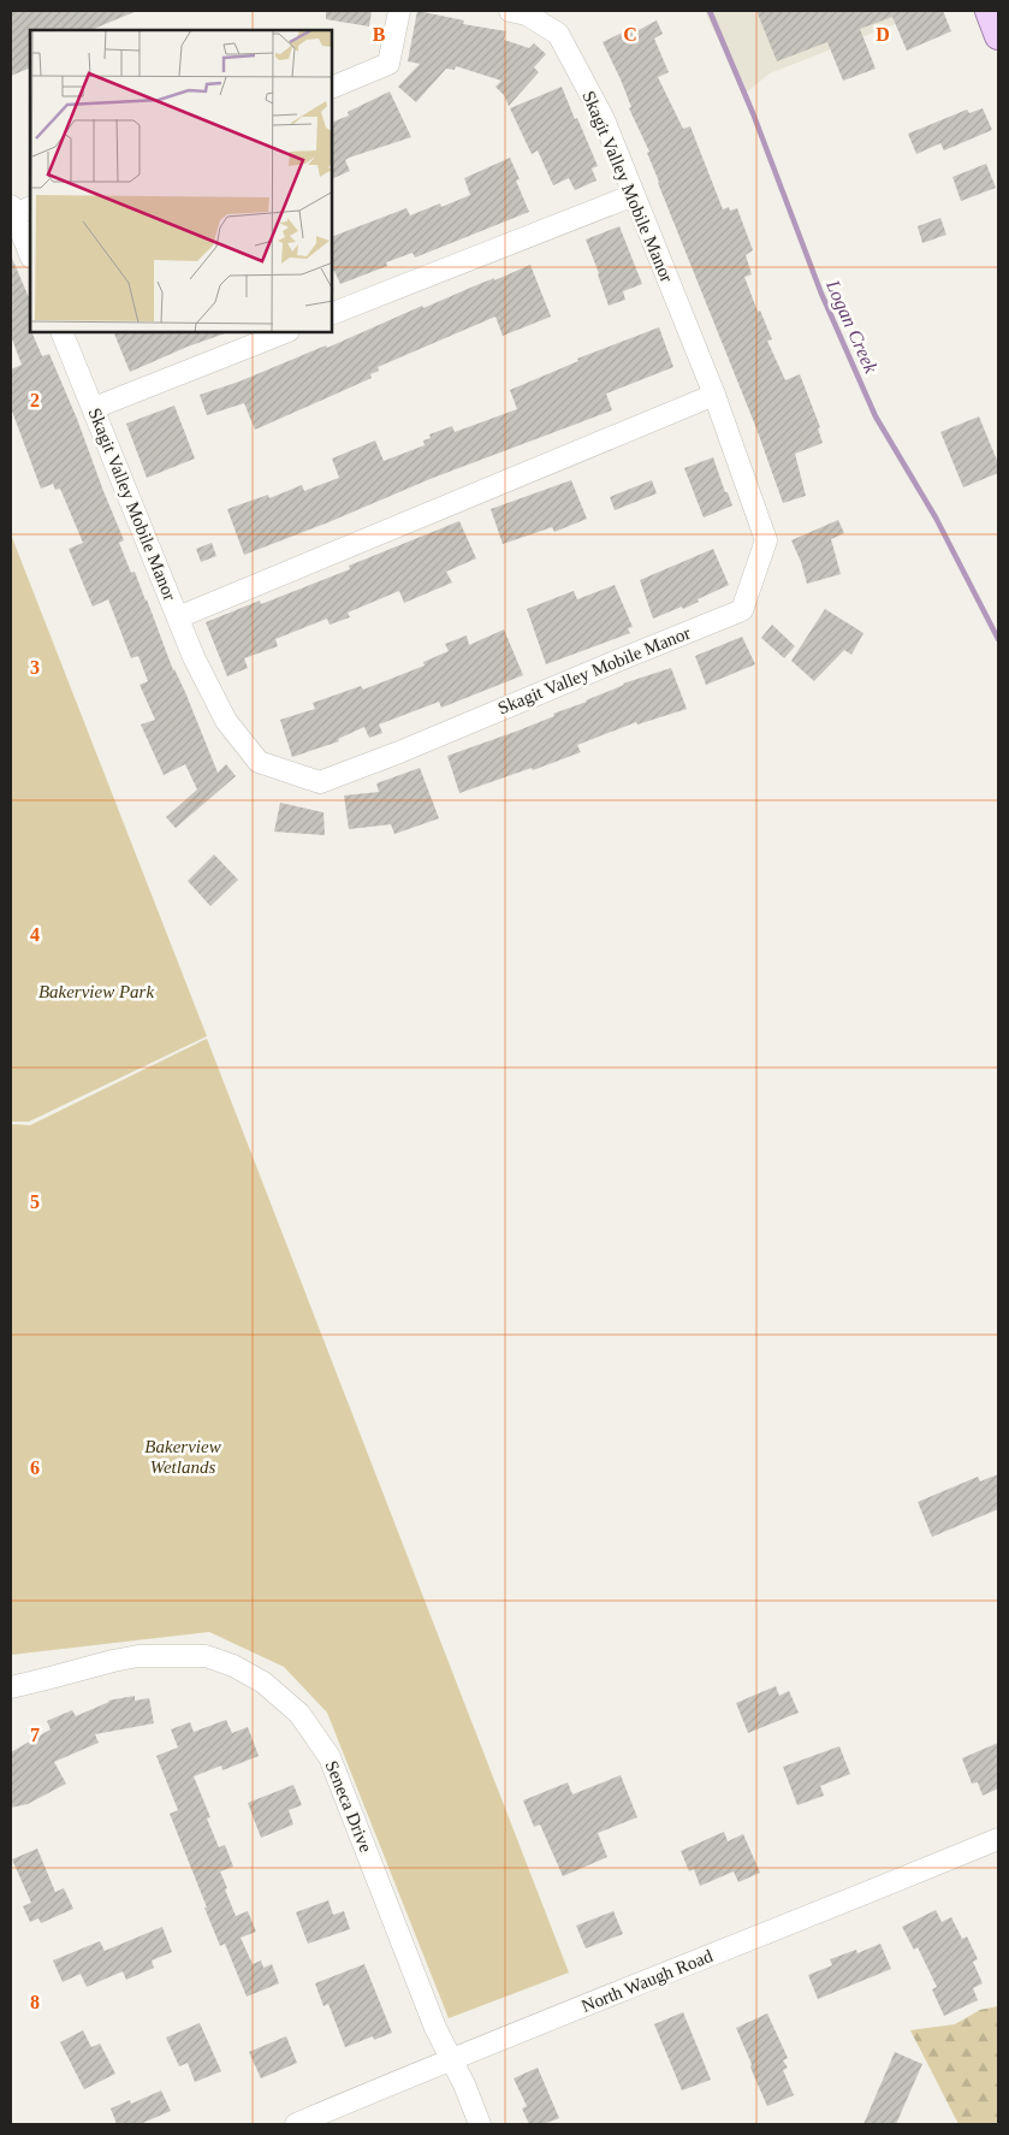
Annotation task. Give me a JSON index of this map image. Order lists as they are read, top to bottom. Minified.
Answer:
{"streets":{"street":["Skagit Valley Mobile Manor","Seneca Drive","North Waugh Road"]},"crossings":[["Seneca Drive","North Waugh Road"]],"water":["Logan Creek"],"parks":["Bakerview Park","Bakerview Wetlands"],"grid":{"columns":["B","C","D"],"rows":["2","3","4","5","6","7","8"]}}
